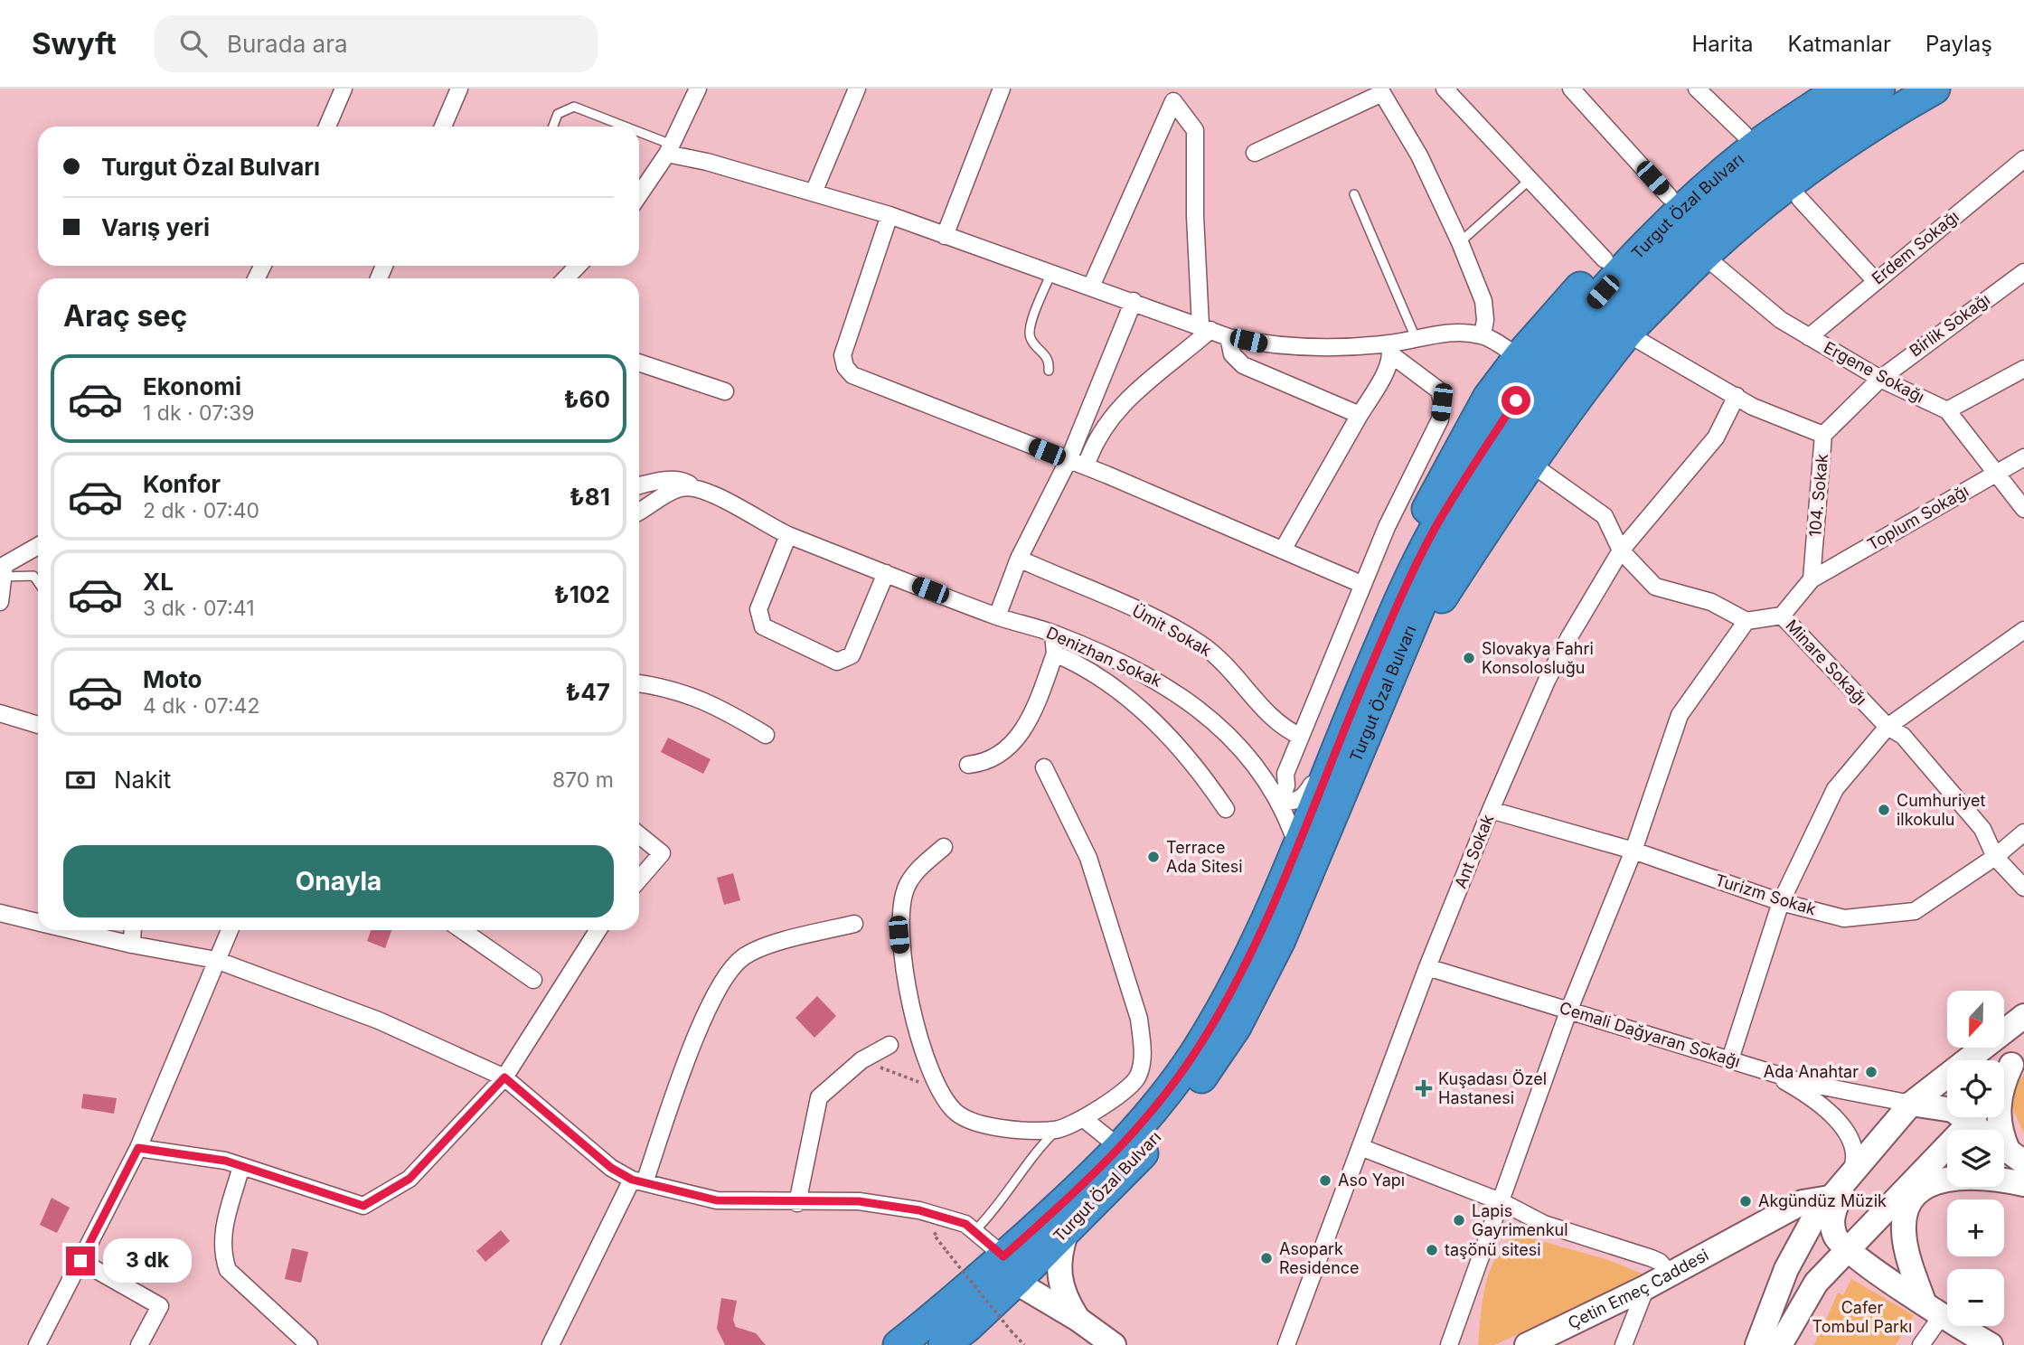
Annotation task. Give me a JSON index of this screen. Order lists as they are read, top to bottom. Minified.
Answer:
{"streets":{"highway":["Turgut Özal Bulvarı"],"street":["Erdem Sokağı","Birlik Sokağı","Ergene Sokağı","104. Sokak","Toplum Sokağı","Ümit Sokak","Denizhan Sokak","Minare Sokağı","Ant Sokak","Turizm Sokak","Cemali Dağyaran Sokağı","Çetin Emeç Caddesi"]},"crossings":[["Erdem Sokağı","Ergene Sokağı"],["Birlik Sokağı","Ergene Sokağı"],["Birlik Sokağı","104. Sokak"],["Ergene Sokağı","Toplum Sokağı"],["104. Sokak","Toplum Sokağı"],["104. Sokak","Ant Sokak"],["Minare Sokağı","Turizm Sokak"],["Ant Sokak","Turizm Sokak"],["Ant Sokak","Cemali Dağyaran Sokağı"]],"parks":["Cafer Tombul Parkı"],"places":{"other":["Slovakya Fahri Konsolosluğu","Cumhuriyet ilkokulu","Terrace Ada Sitesi","Ada Anahtar","Aso Yapı","Akgündüz Müzik","Lapis Gayrimenkul","taşönü sitesi","Asopark Residence"],"health":["Kuşadası Özel Hastanesi"]},"north":"bottom","page":{"header":"Swyft","search":"Burada ara","nav":["Harita","Katmanlar","Paylaş"],"banner":["Turgut Özal Bulvarı","Varış yeri"],"heading":"Araç seç","list":[{"name":"Ekonomi","note":"1 dk · 07:39","value":"₺60"},{"name":"Konfor","note":"2 dk · 07:40","value":"₺81"},{"name":"XL","note":"3 dk · 07:41","value":"₺102"},{"name":"Moto","note":"4 dk · 07:42","value":"₺47"}],"pay":["Nakit","870 m"],"buttons":"Onayla","map_buttons":["+","−"],"bubble":"3 dk"}}
